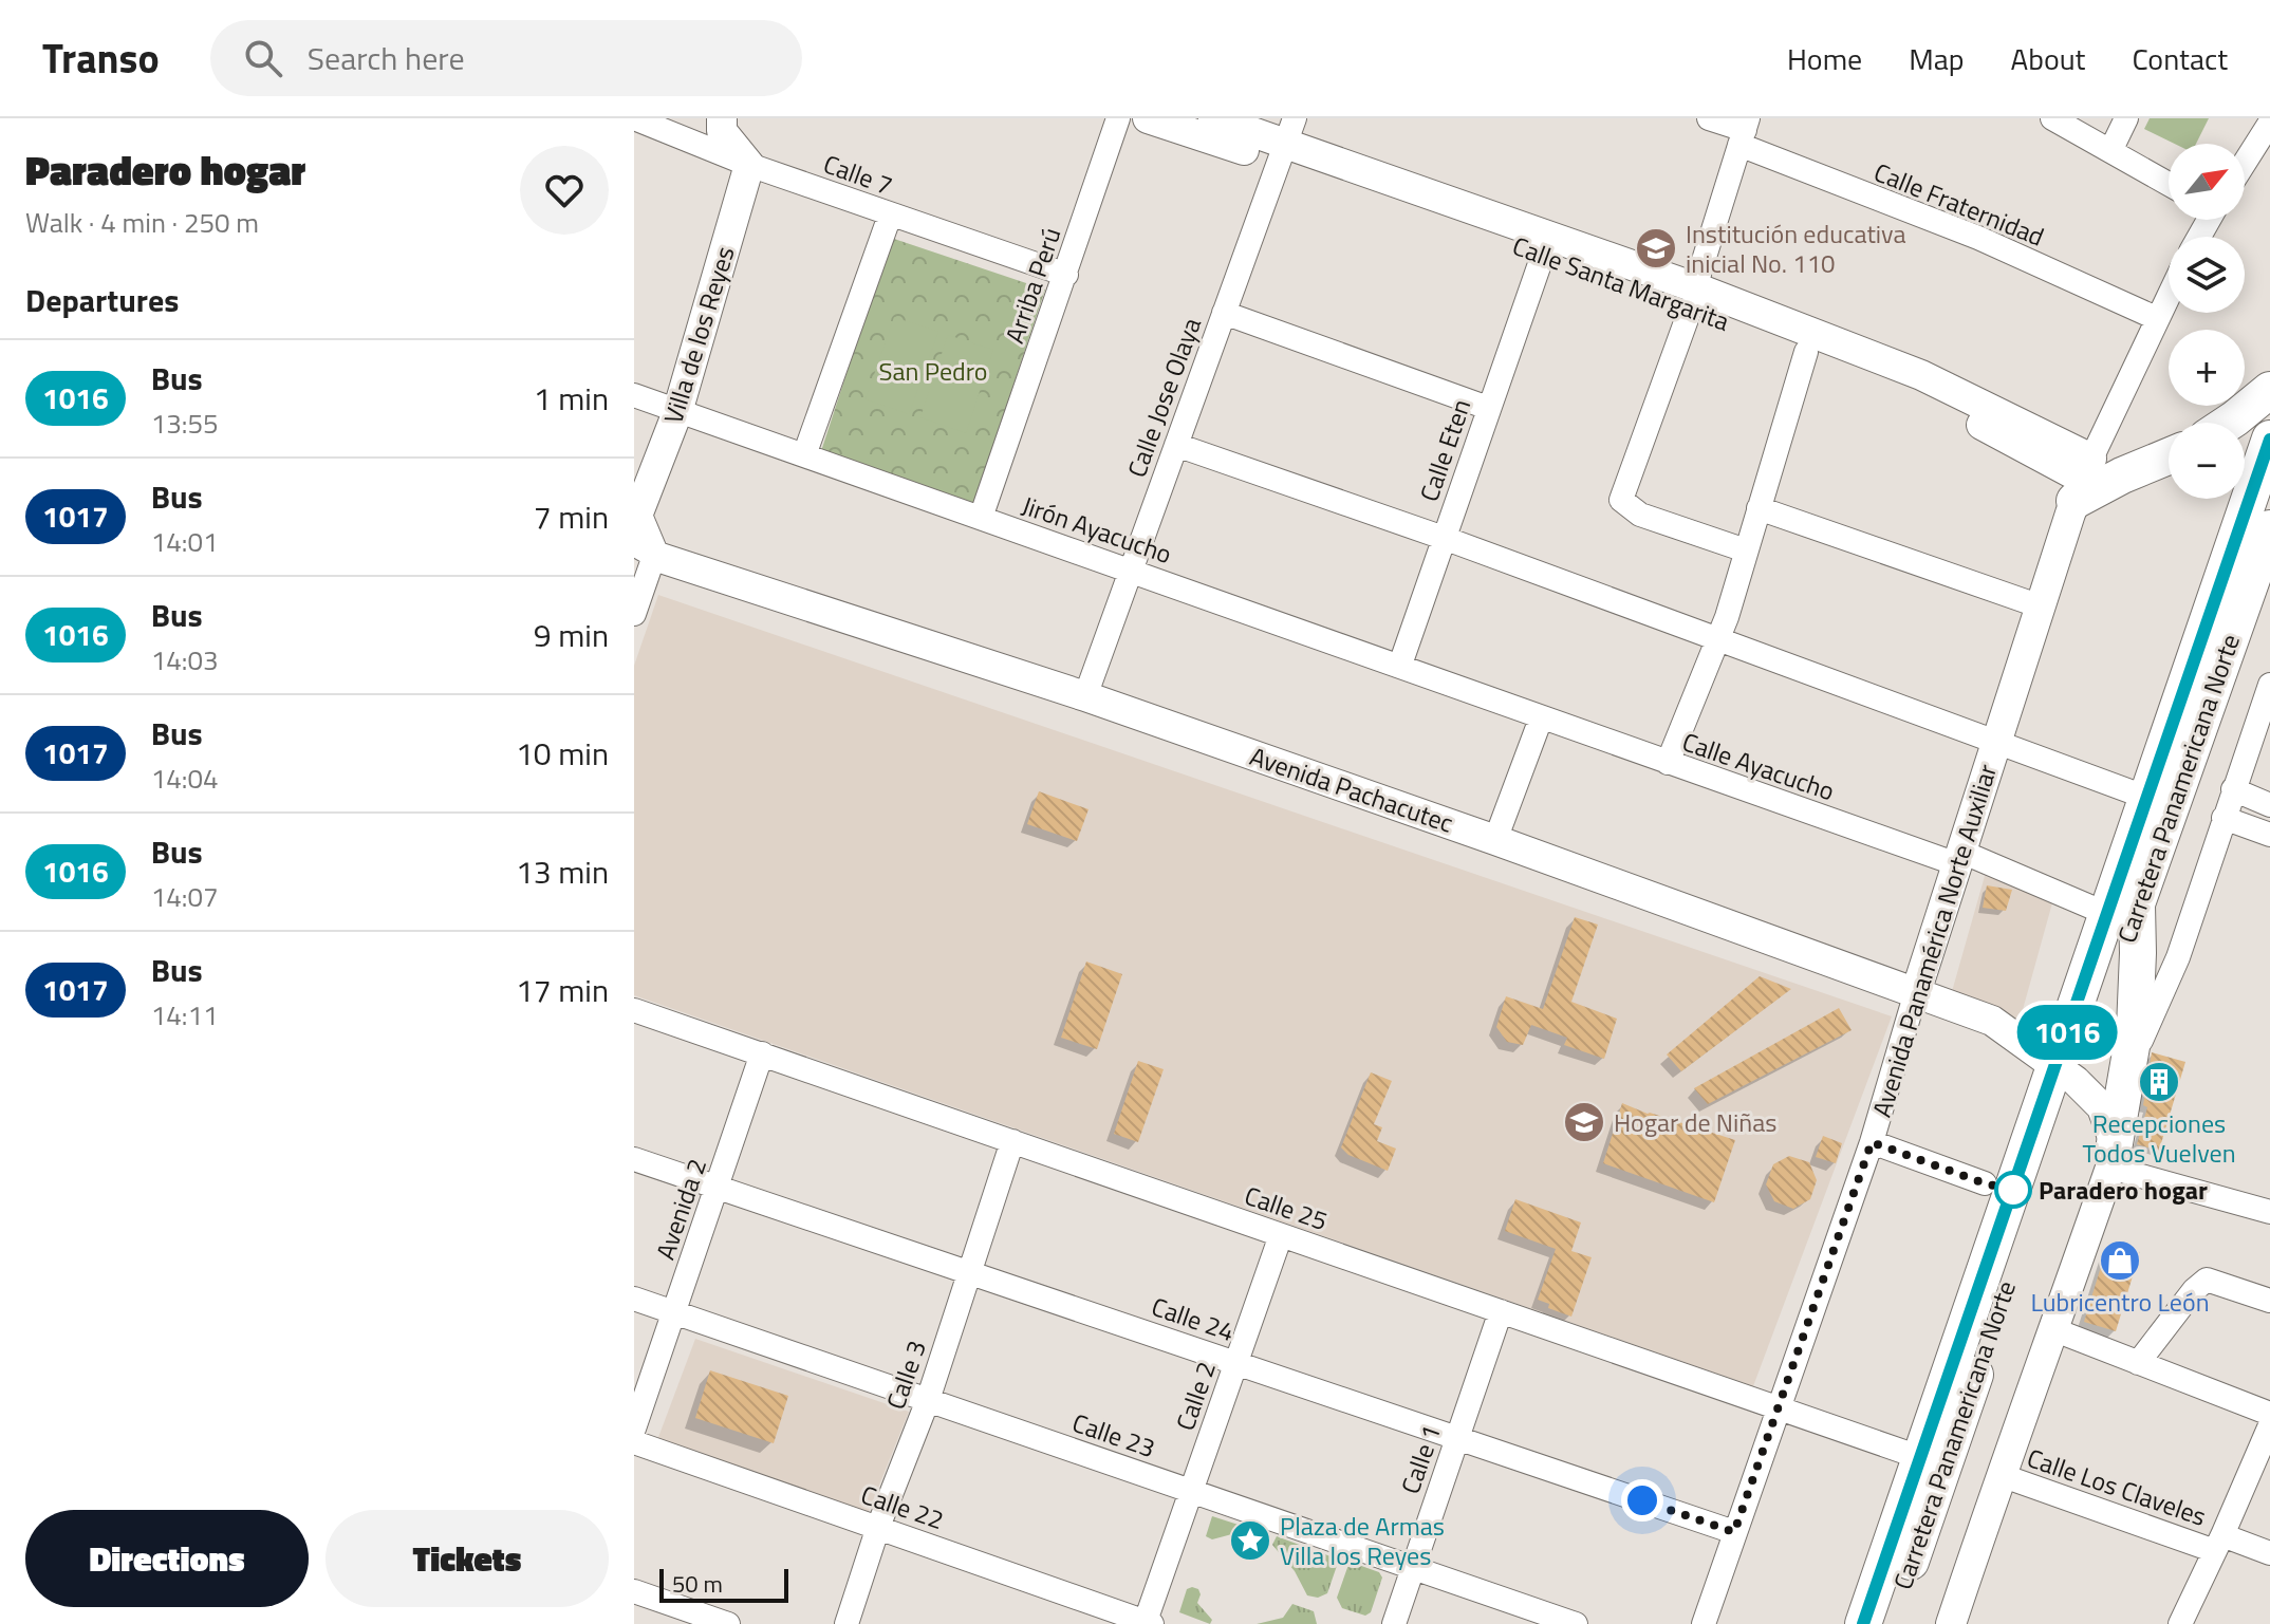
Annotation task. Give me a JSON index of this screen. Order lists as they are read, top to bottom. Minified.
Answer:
{"streets":{"highway":["Carretera Panamericana Norte"],"main road":["Calle Santa Margarita","Villa de los Reyes","Avenida Pachacutec","Avenida Panamérica Norte Auxiliar"],"street":["Calle 7","Calle Fraternidad","Arriba Perú","Calle Jose Olaya","Calle Eten","Jirón Ayacucho","Calle Ayacucho","Calle 25","Avenida 2","Calle 24","Calle 3","Calle 2","Calle 23","Calle 1","Calle Los Claveles","Calle 22"]},"crossings":[["Calle 7","Arriba Perú"],["Calle 7","Villa de los Reyes"],["Calle Fraternidad","Avenida Panamérica Norte Auxiliar"],["Calle Santa Margarita","Calle Jose Olaya"],["Calle Santa Margarita","Calle Eten"],["Calle Santa Margarita","Avenida Panamérica Norte Auxiliar"],["Arriba Perú","Jirón Ayacucho"],["Villa de los Reyes","Jirón Ayacucho"],["Villa de los Reyes","Avenida Pachacutec"],["Calle Jose Olaya","Jirón Ayacucho"],["Calle Jose Olaya","Avenida Pachacutec"],["Calle Eten","Jirón Ayacucho"],["Jirón Ayacucho","Calle Ayacucho"],["Calle Ayacucho","Carretera Panamericana Norte"],["Calle Ayacucho","Avenida Panamérica Norte Auxiliar"],["Carretera Panamericana Norte","Avenida Pachacutec"],["Carretera Panamericana Norte","Calle 25"],["Avenida Pachacutec","Avenida Panamérica Norte Auxiliar"],["Avenida Panamérica Norte Auxiliar","Calle 25"],["Avenida Panamérica Norte Auxiliar","Calle 24"],["Calle 25","Avenida 2"],["Calle 25","Calle 3"],["Calle 25","Calle 2"],["Calle 25","Calle 1"],["Avenida 2","Calle 24"],["Avenida 2","Calle 23"],["Calle 24","Calle 3"],["Calle 24","Calle 2"],["Calle 24","Calle 1"],["Calle 3","Calle 23"],["Calle 3","Calle 22"],["Calle 2","Calle 23"],["Calle 2","Calle 22"],["Calle 23","Calle 1"]],"parks":["San Pedro"],"places":{"school or university":["Institución educativa inicial No. 110","Hogar de Niñas"],"building":["Recepciones Todos Vuelven"],"other":["Paradero hogar"],"shop":["Lubricentro León"],"place":["Plaza de Armas Villa los Reyes"]},"lines":["bus line 1016"],"scale_bar":"50 m","north":"top right","page":{"header":"Transo","search":"Search here","nav":["Home","Map","About","Contact"],"heading":[["Paradero hogar","Walk · 4 min · 250 m"],"Departures"],"on_map":"1016","map_buttons":["+","−"],"list":[{"mark":"1016","name":"Bus","note":"13:55","value":"1 min"},{"mark":"1017","name":"Bus","note":"14:01","value":"7 min"},{"mark":"1016","name":"Bus","note":"14:03","value":"9 min"},{"mark":"1017","name":"Bus","note":"14:04","value":"10 min"},{"mark":"1016","name":"Bus","note":"14:07","value":"13 min"},{"mark":"1017","name":"Bus","note":"14:11","value":"17 min"}],"buttons":["Directions","Tickets"],"scale":"50 m"}}
